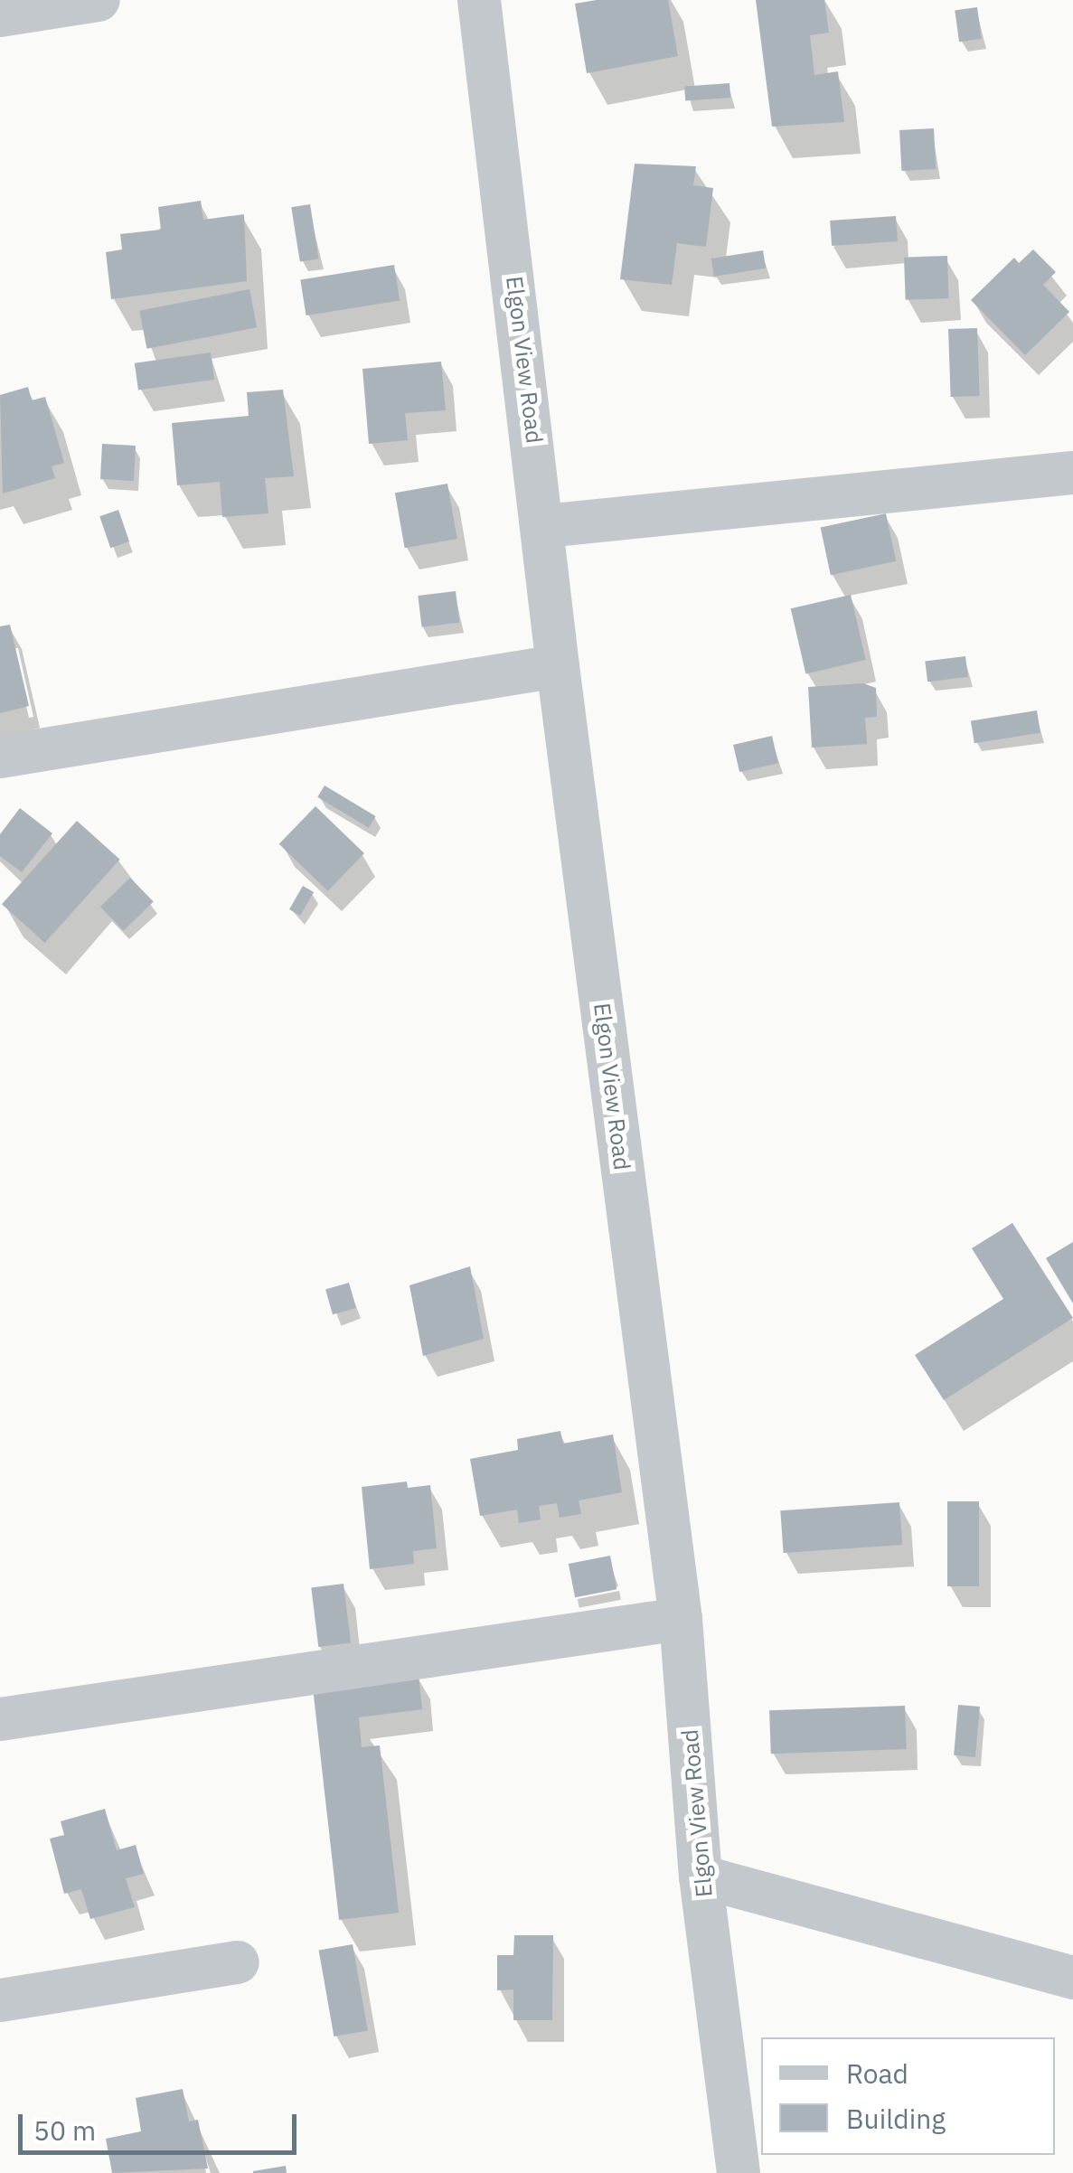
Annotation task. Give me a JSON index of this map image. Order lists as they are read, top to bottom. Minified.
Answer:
{"streets":{"street":["Elgon View Road"]},"legend":["Road","Building"],"scale_bar":"50 m"}
